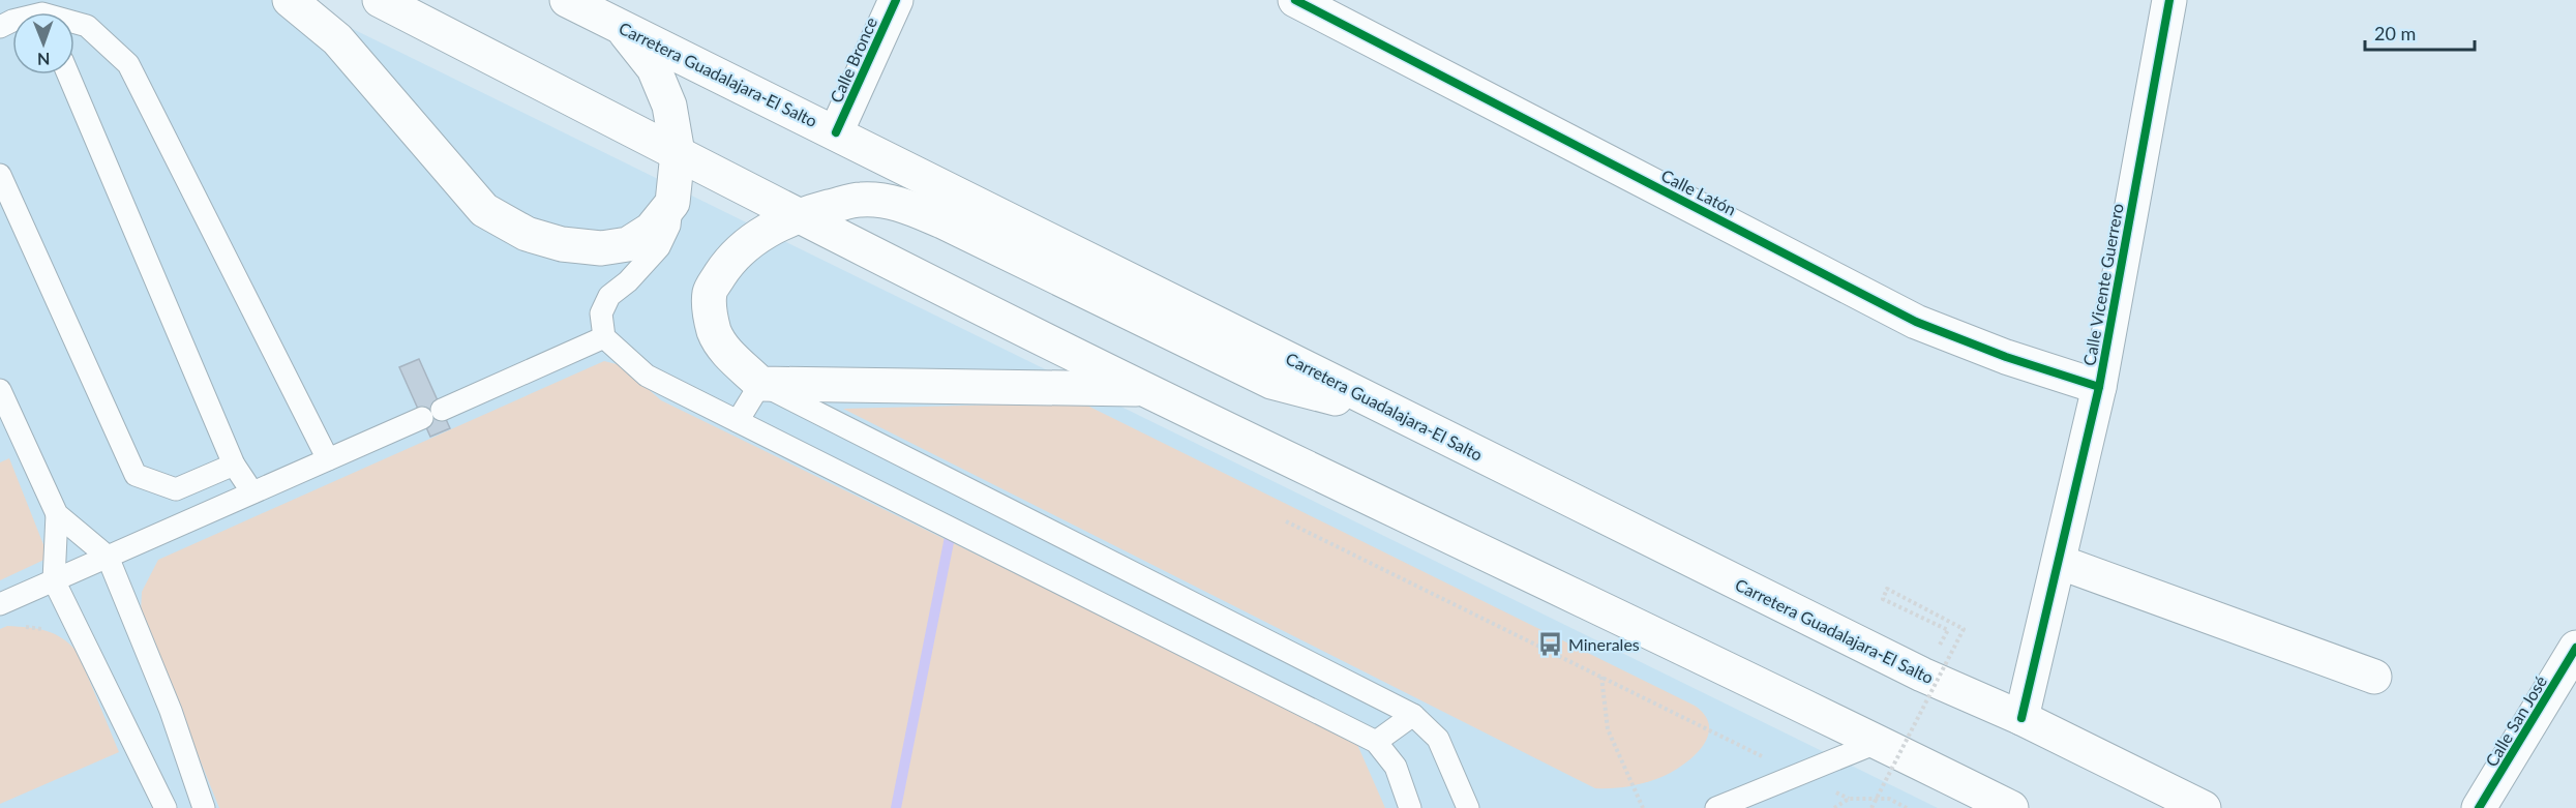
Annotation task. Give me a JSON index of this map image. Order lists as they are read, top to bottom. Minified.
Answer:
{"streets":{"main road":["Calle Bronce","Carretera Guadalajara-El Salto","Calle Latón","Calle Vicente Guerrero","Calle San José"]},"crossings":[["Calle Bronce","Carretera Guadalajara-El Salto"],["Carretera Guadalajara-El Salto","Calle Vicente Guerrero"],["Calle Latón","Calle Vicente Guerrero"]],"places":{"bus stop":["Minerales"]},"scale_bar":"20 m","north":"bottom"}
